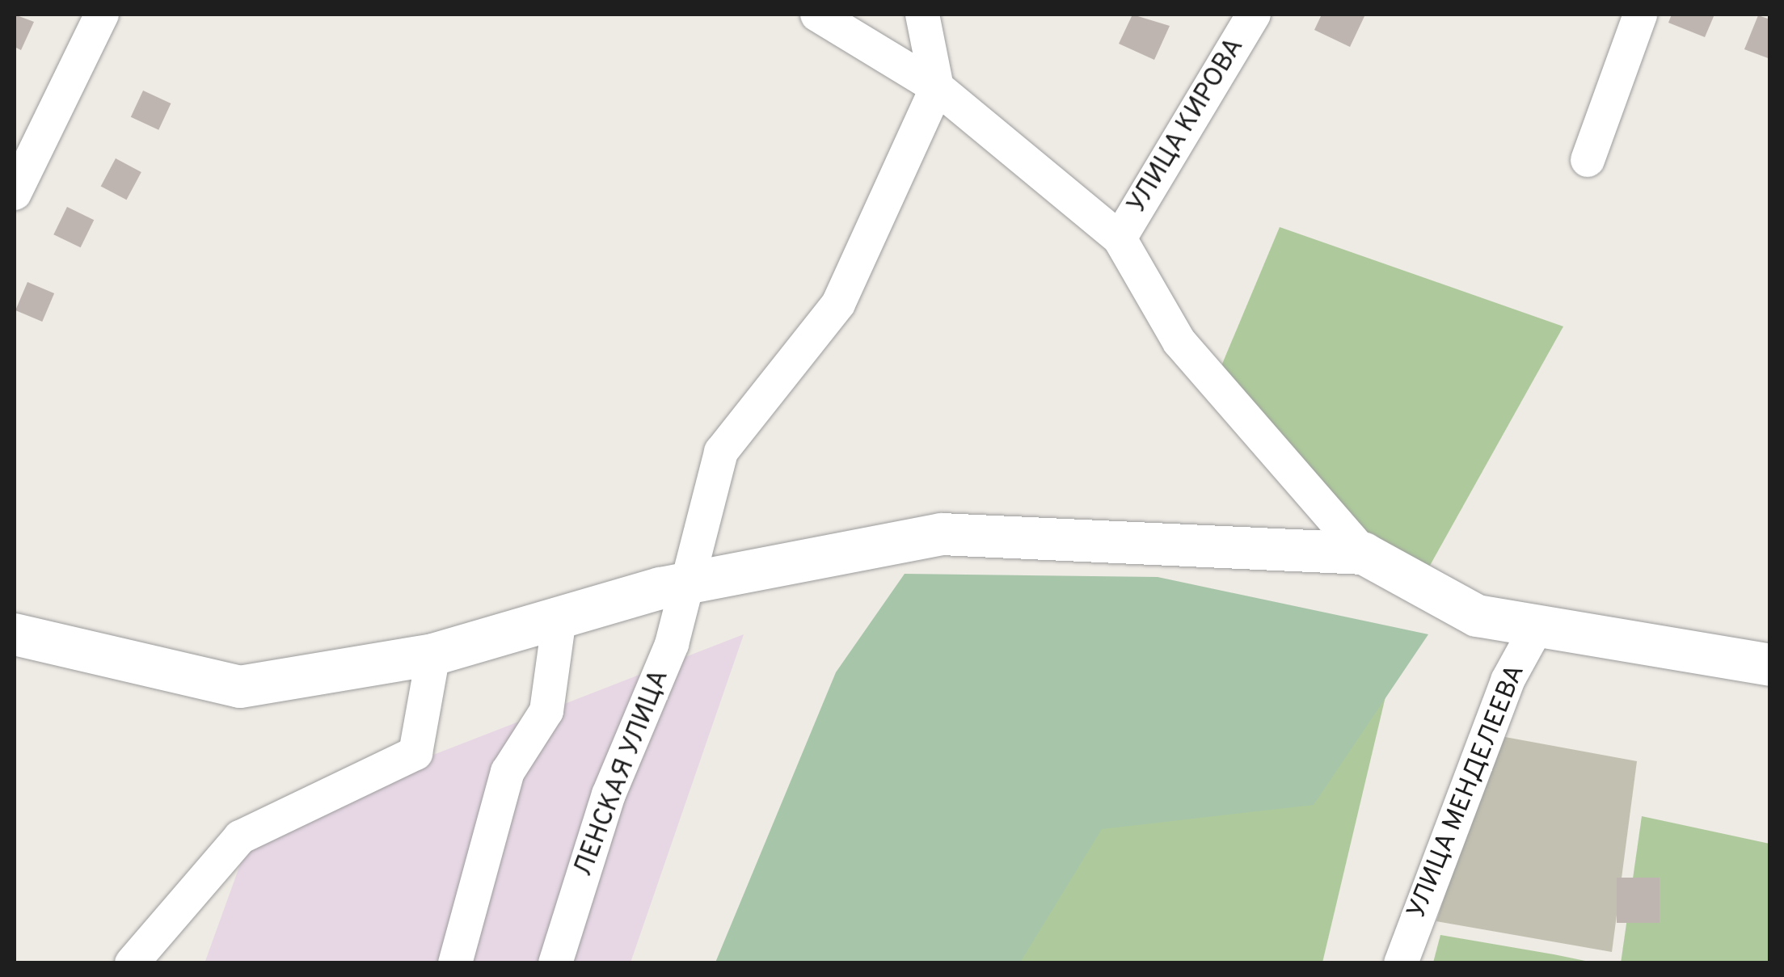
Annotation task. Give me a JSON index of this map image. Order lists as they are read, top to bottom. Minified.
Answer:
{"streets":{"street":["УЛИЦА КИРОВА","ЛЕНСКАЯ УЛИЦА","УЛИЦА МЕНДЕЛЕЕВА"]}}
